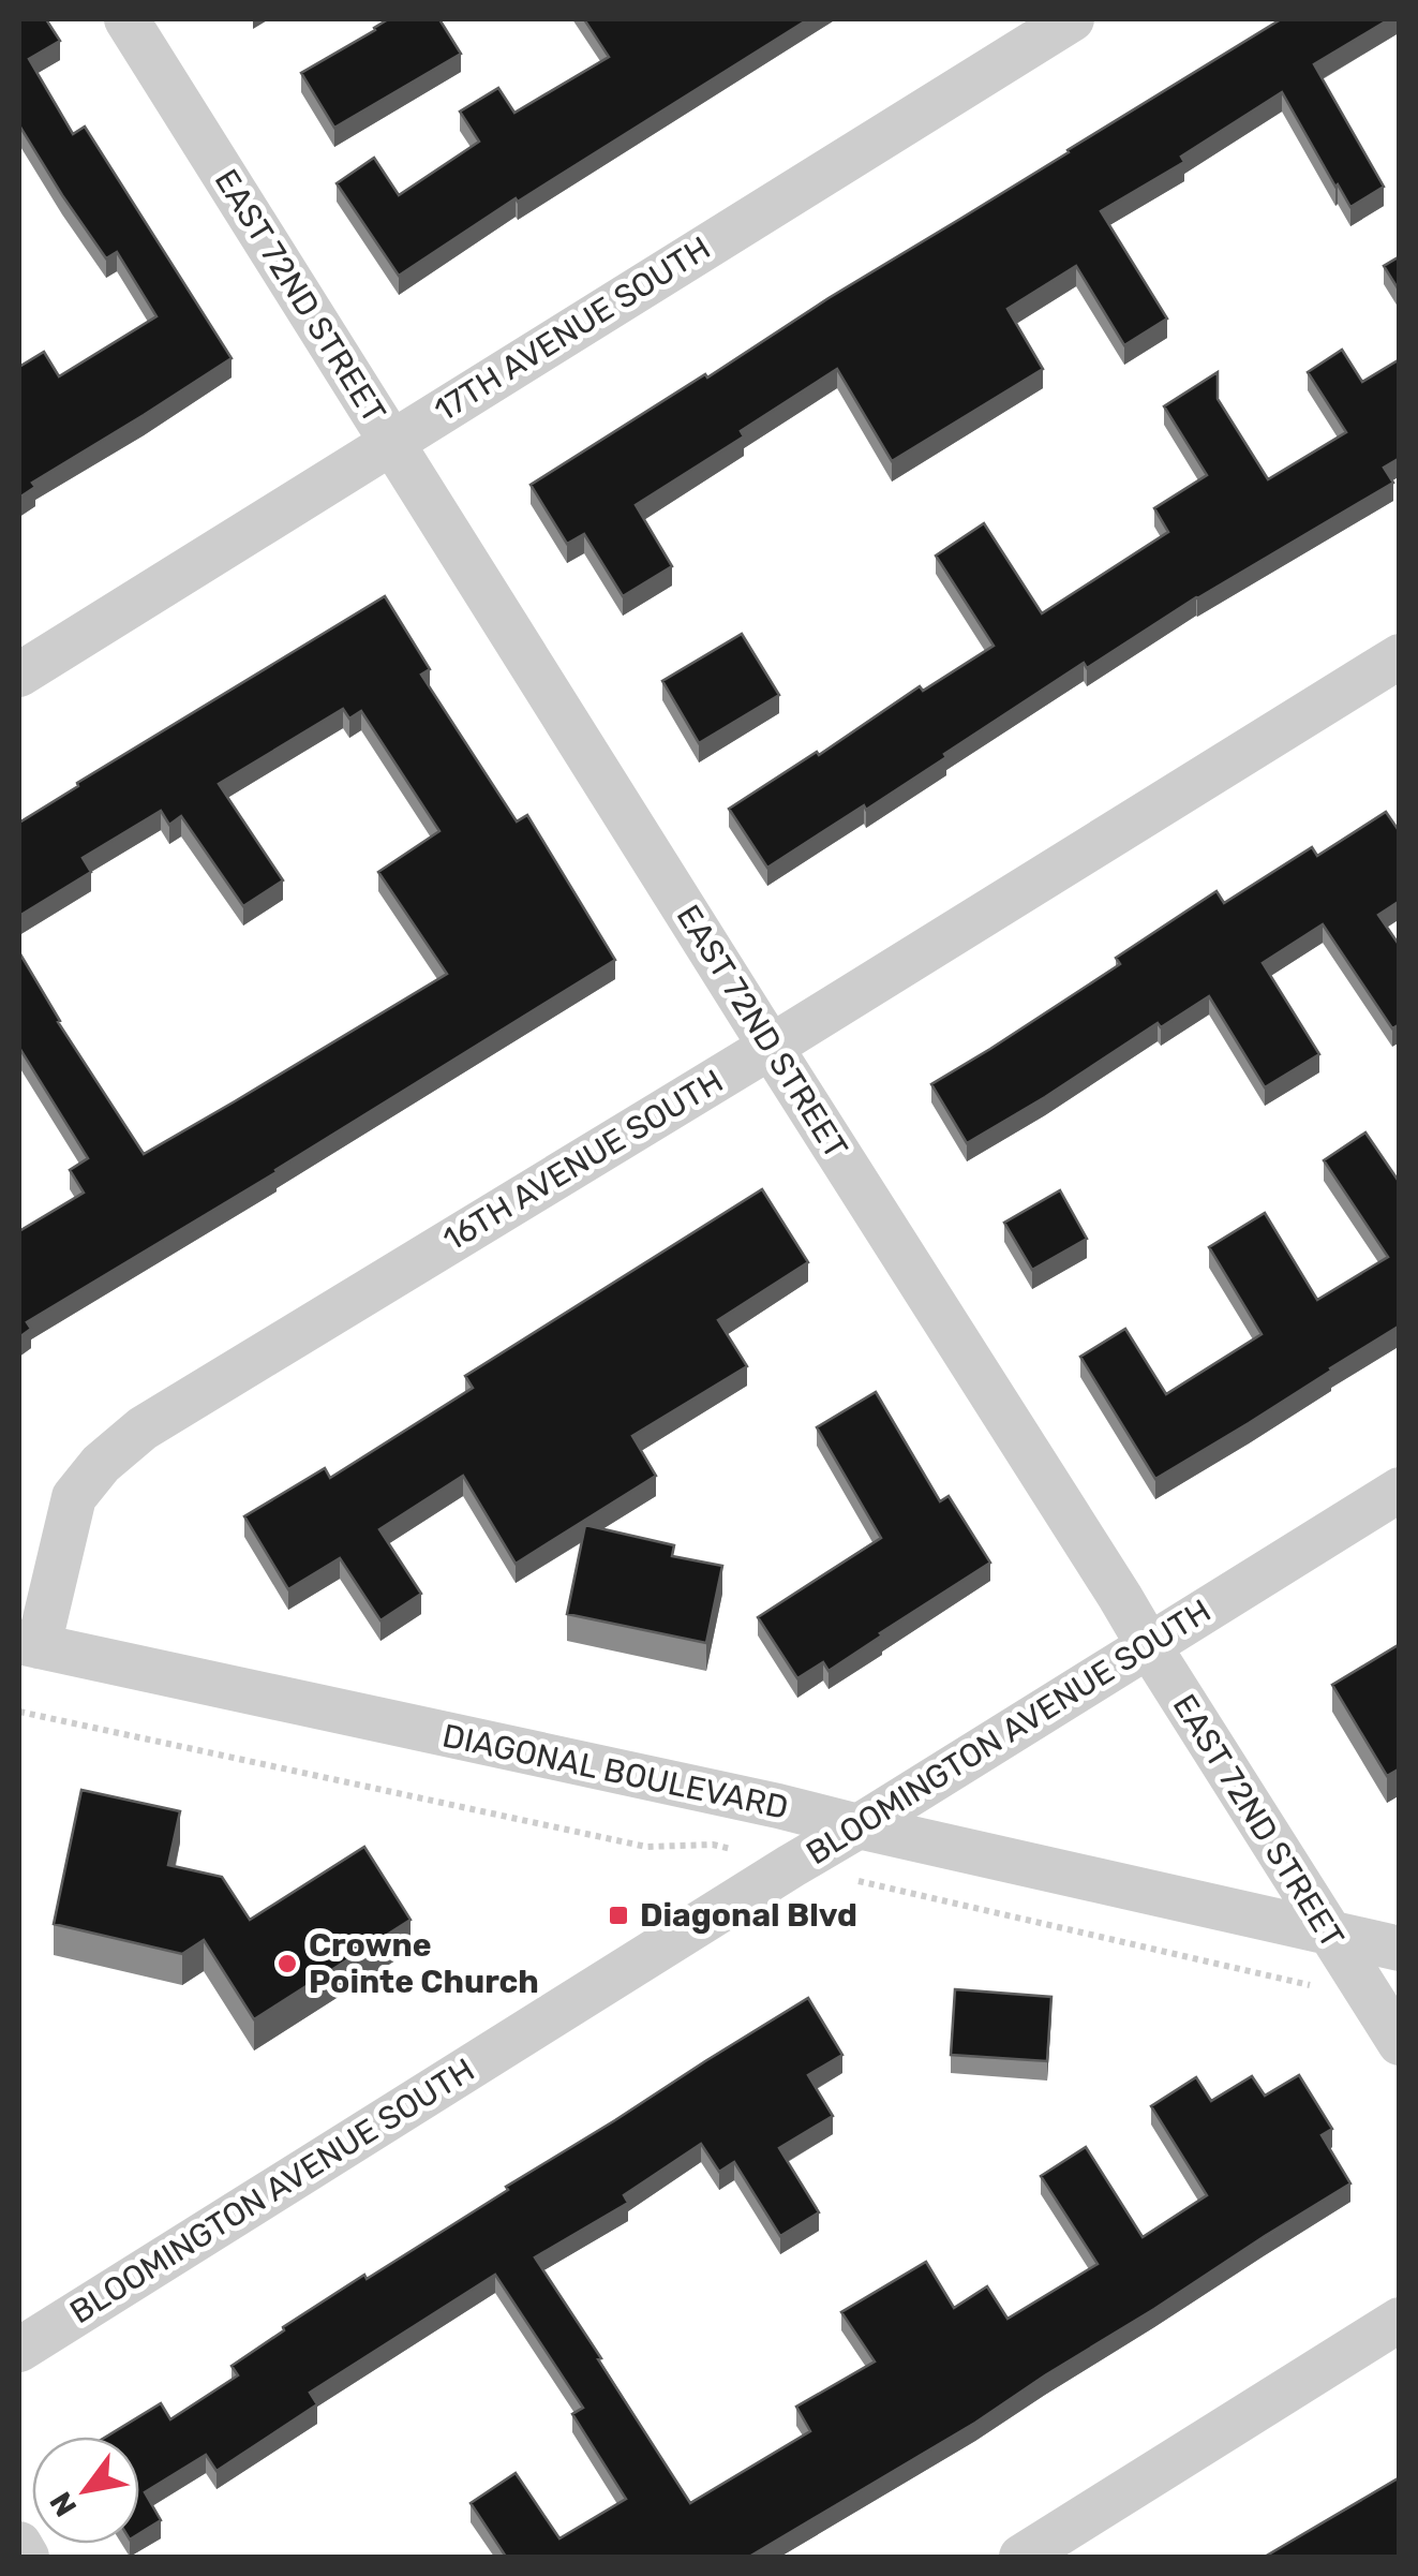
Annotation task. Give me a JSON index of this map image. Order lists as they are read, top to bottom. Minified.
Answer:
{"streets":{"street":["EAST 72ND STREET","17TH AVENUE SOUTH","16TH AVENUE SOUTH","BLOOMINGTON AVENUE SOUTH","DIAGONAL BOULEVARD"]},"crossings":[["EAST 72ND STREET","17TH AVENUE SOUTH"],["EAST 72ND STREET","16TH AVENUE SOUTH"],["EAST 72ND STREET","BLOOMINGTON AVENUE SOUTH"],["EAST 72ND STREET","DIAGONAL BOULEVARD"],["16TH AVENUE SOUTH","DIAGONAL BOULEVARD"],["BLOOMINGTON AVENUE SOUTH","DIAGONAL BOULEVARD"]],"places":{"transit":["Diagonal Blvd"],"other":["Crowne Pointe Church"]},"north":"bottom left"}
